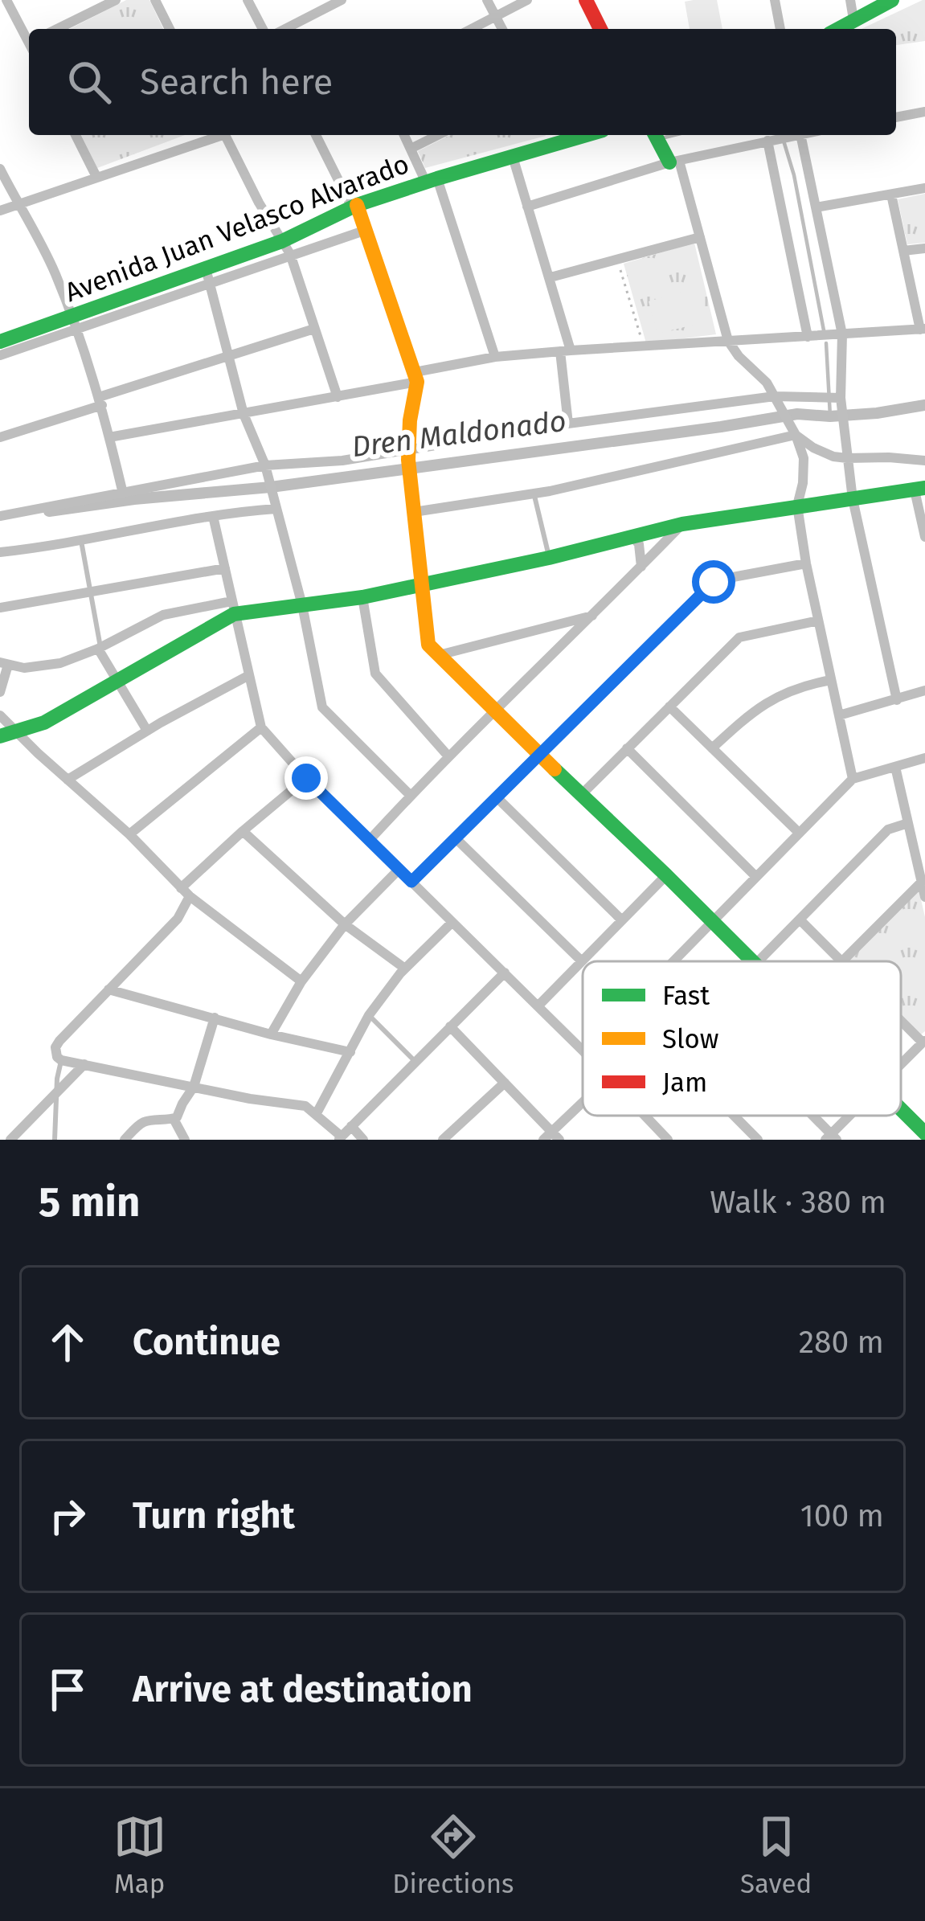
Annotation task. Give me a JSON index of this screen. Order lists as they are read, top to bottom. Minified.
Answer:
{"streets":{"street":["Avenida Juan Velasco Alvarado"]},"water":["Dren Maldonado"],"legend":["Fast","Slow","Jam"],"page":{"search":"Search here","heading":["5 min","Walk · 380 m"],"list":[["Continue","280 m"],["Turn right","100 m"],"Arrive at destination"],"nav":["Map","Directions","Saved"]}}
